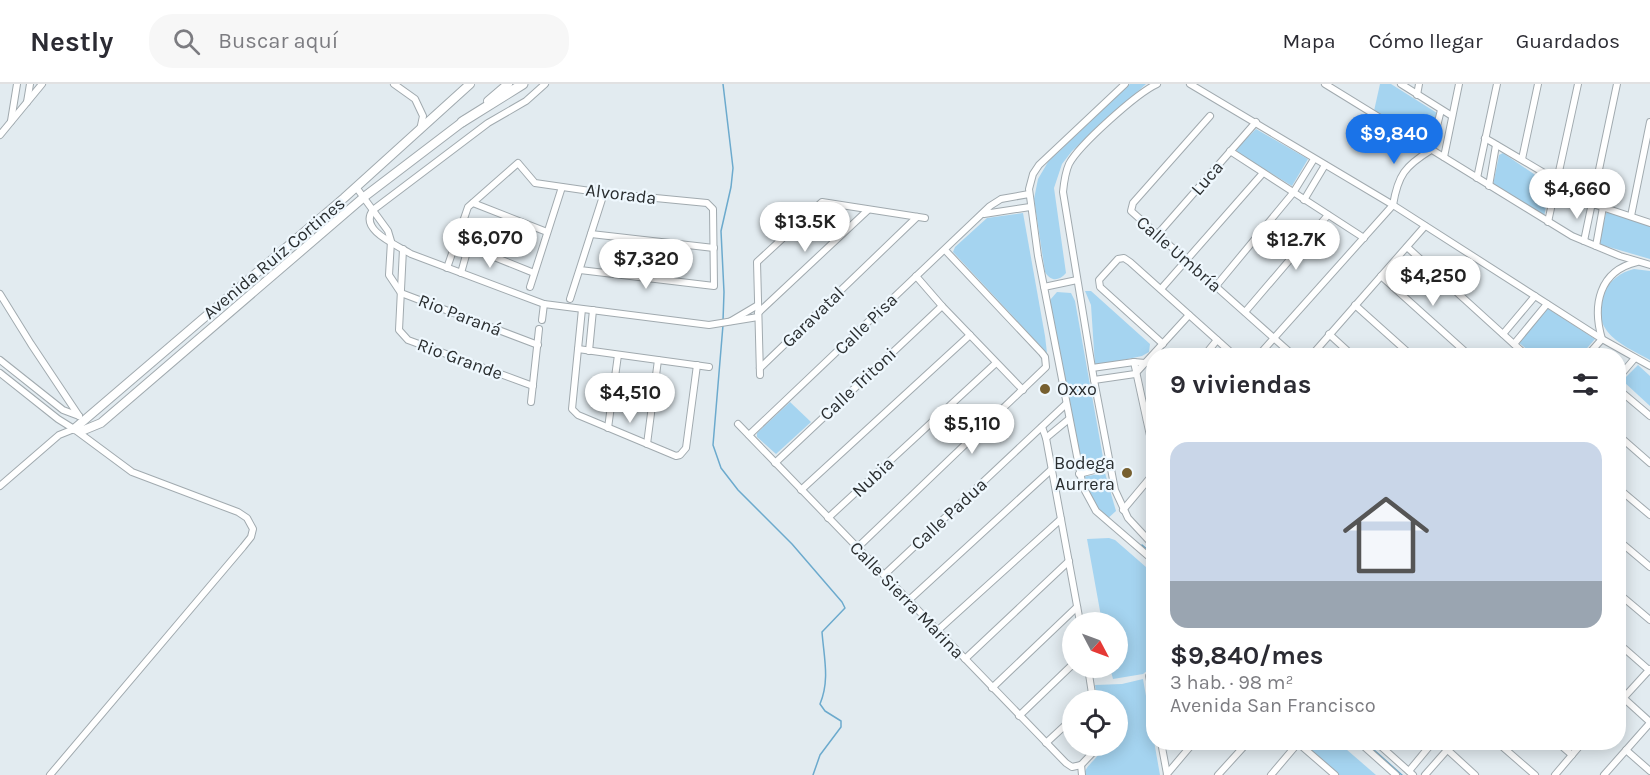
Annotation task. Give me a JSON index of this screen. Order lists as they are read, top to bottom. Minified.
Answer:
{"streets":{"main road":["Avenida Ruíz Cortines"],"street":["Luca","Alvorada","Calle Umbría","Rio Paraná","Garavatal","Calle Pisa","Rio Grande","Calle Tritoni","Nubia","Calle Padua","Calle Sierra Marina"]},"crossings":[["Luca","Calle Umbría"],["Rio Paraná","Rio Grande"],["Calle Pisa","Calle Sierra Marina"],["Calle Tritoni","Calle Sierra Marina"],["Nubia","Calle Sierra Marina"],["Calle Padua","Calle Sierra Marina"]],"places":["Oxxo","Bodega Aurrera"],"north":"bottom right","page":{"header":"Nestly","search":"Buscar aquí","nav":["Mapa","Cómo llegar","Guardados"],"price":["$9,840","$4,660","$13.5K","$6,070","$12.7K","$7,320","$4,250","$4,510","$5,110"],"heading":"9 viviendas","list":[{"name":"$9,840/mes","note":"3 hab. · 98 m² · Avenida San Francisco"}]}}
